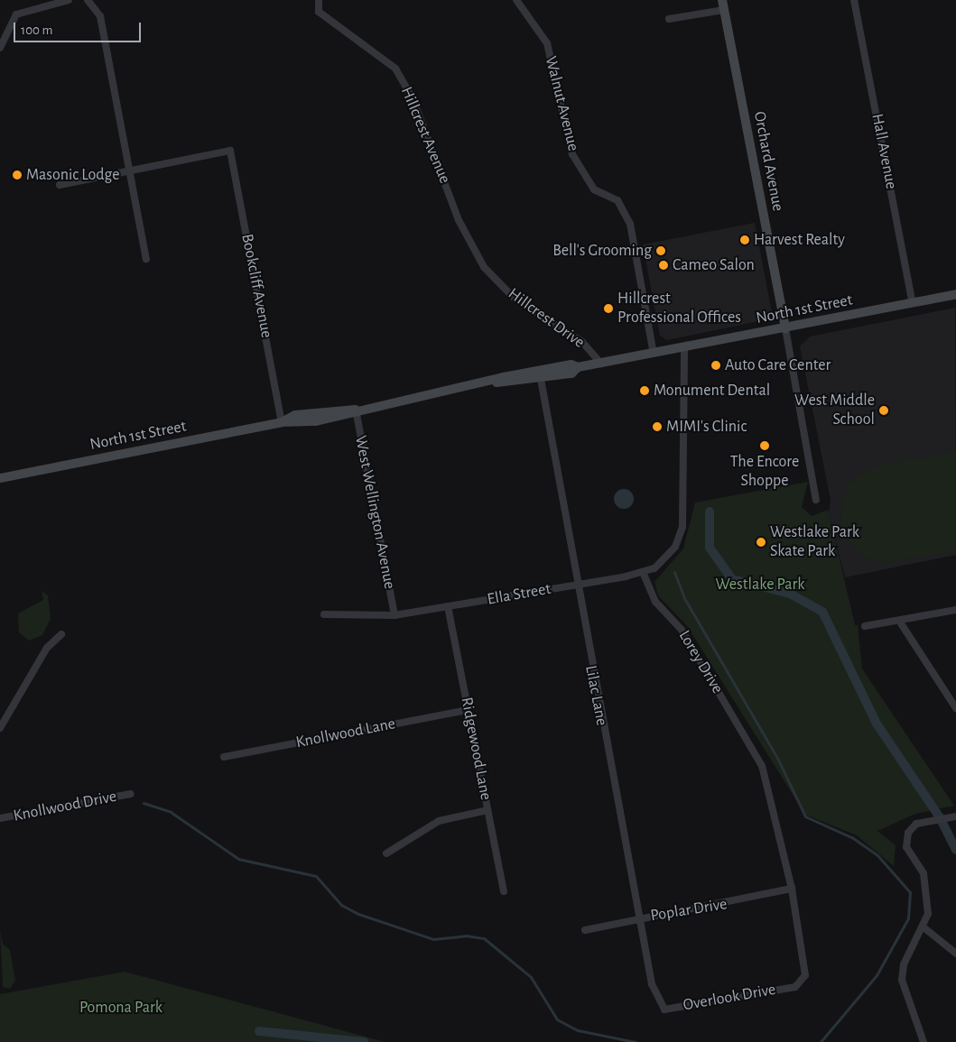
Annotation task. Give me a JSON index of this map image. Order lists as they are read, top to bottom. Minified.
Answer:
{"streets":{"main road":["Orchard Avenue","North 1st Street"],"street":["Walnut Avenue","Hillcrest Avenue","Hall Avenue","Bookcliff Avenue","Hillcrest Drive","West Wellington Avenue","Ella Street","Lorey Drive","Lilac Lane","Knollwood Lane","Ridgewood Lane","Knollwood Drive","Poplar Drive","Overlook Drive"]},"crossings":[["Walnut Avenue","North 1st Street"],["Hillcrest Avenue","Hillcrest Drive"],["Hall Avenue","North 1st Street"],["Orchard Avenue","North 1st Street"],["Bookcliff Avenue","North 1st Street"],["North 1st Street","Hillcrest Drive"],["North 1st Street","West Wellington Avenue"],["North 1st Street","Lilac Lane"],["West Wellington Avenue","Ella Street"],["Ella Street","Lorey Drive"],["Ella Street","Lilac Lane"],["Ella Street","Ridgewood Lane"],["Lorey Drive","Poplar Drive"],["Lorey Drive","Overlook Drive"],["Lilac Lane","Poplar Drive"],["Lilac Lane","Overlook Drive"],["Knollwood Lane","Ridgewood Lane"]],"parks":["Westlake Park","Pomona Park"],"places":["Masonic Lodge","Harvest Realty","Bell's Grooming","Cameo Salon","Hillcrest Professional Offices","Auto Care Center","Monument Dental","West Middle School","MIMI's Clinic","The Encore Shoppe","Westlake Park Skate Park"],"scale_bar":"100 m"}
